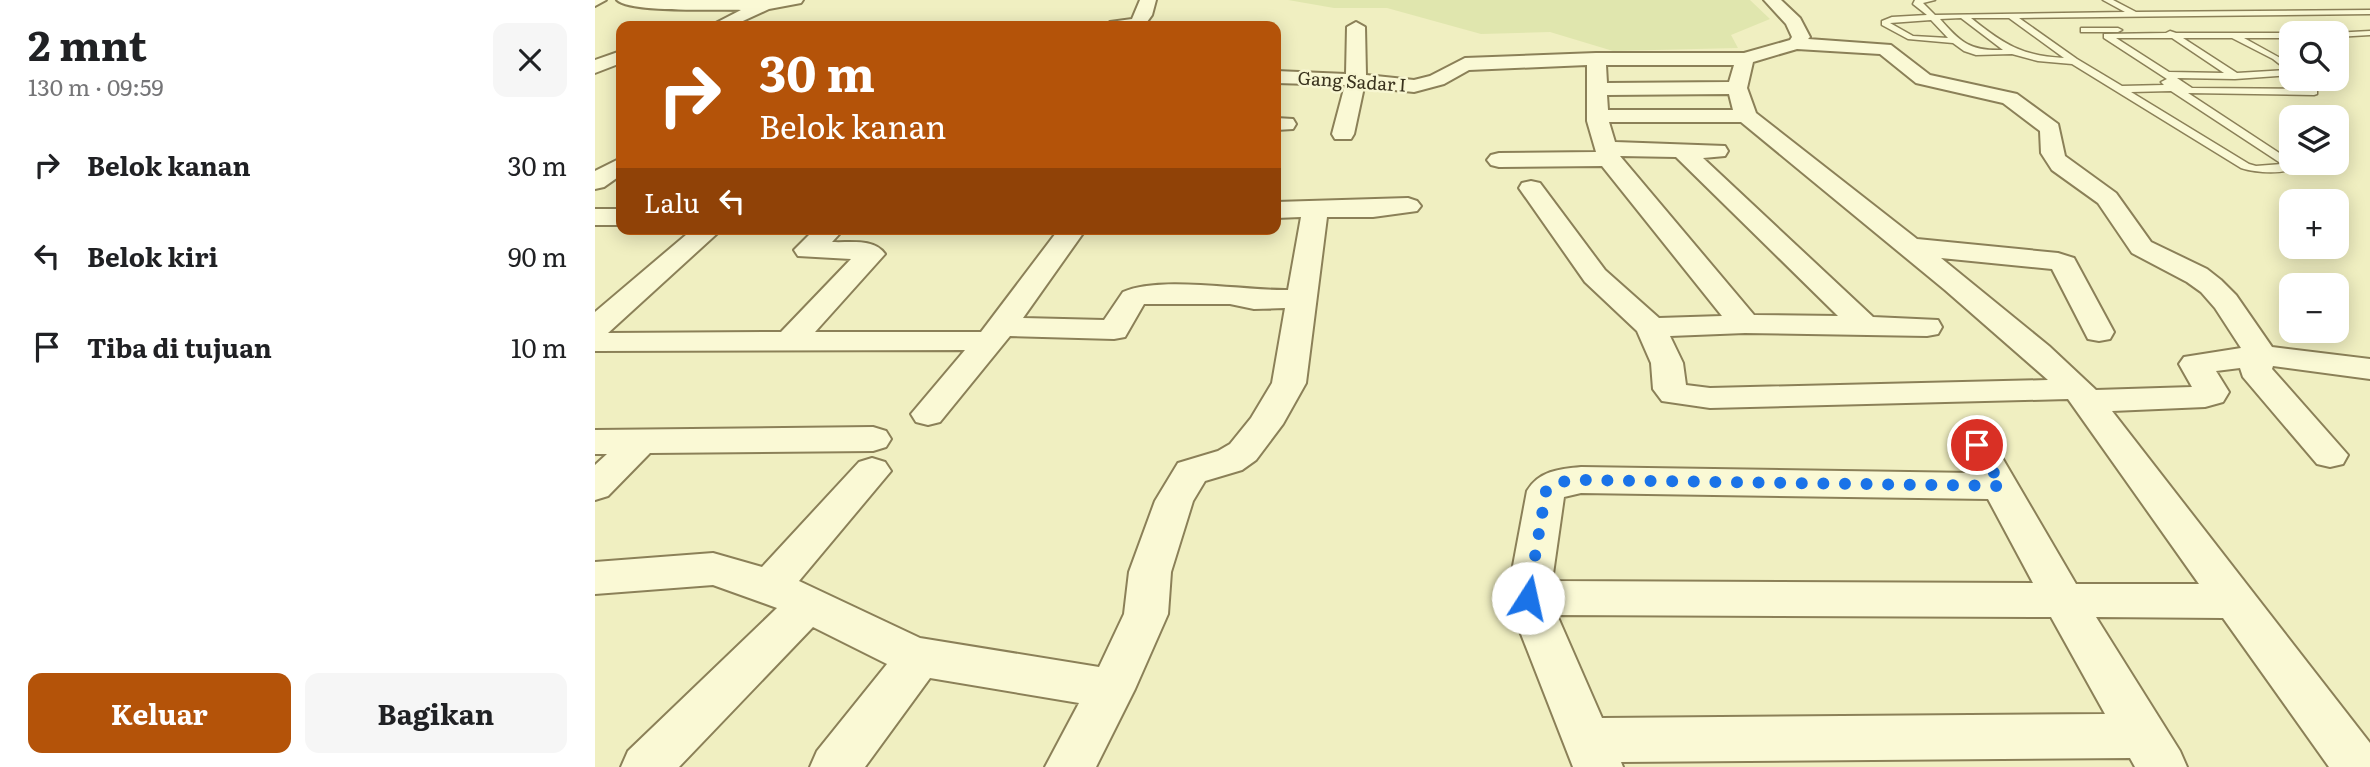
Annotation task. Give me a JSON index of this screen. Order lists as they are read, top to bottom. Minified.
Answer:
{"streets":{"street":["Gang Sadar I"]},"page":{"heading":["2 mnt","130 m · 09:59"],"map_buttons":["+","−"],"turn":["30 m","Belok kanan"],"list":[{"name":"Belok kanan","value":"30 m"},{"name":"Belok kiri","value":"90 m"},{"name":"Tiba di tujuan","value":"10 m"}],"then":"Lalu","buttons":["Keluar","Bagikan"]}}
